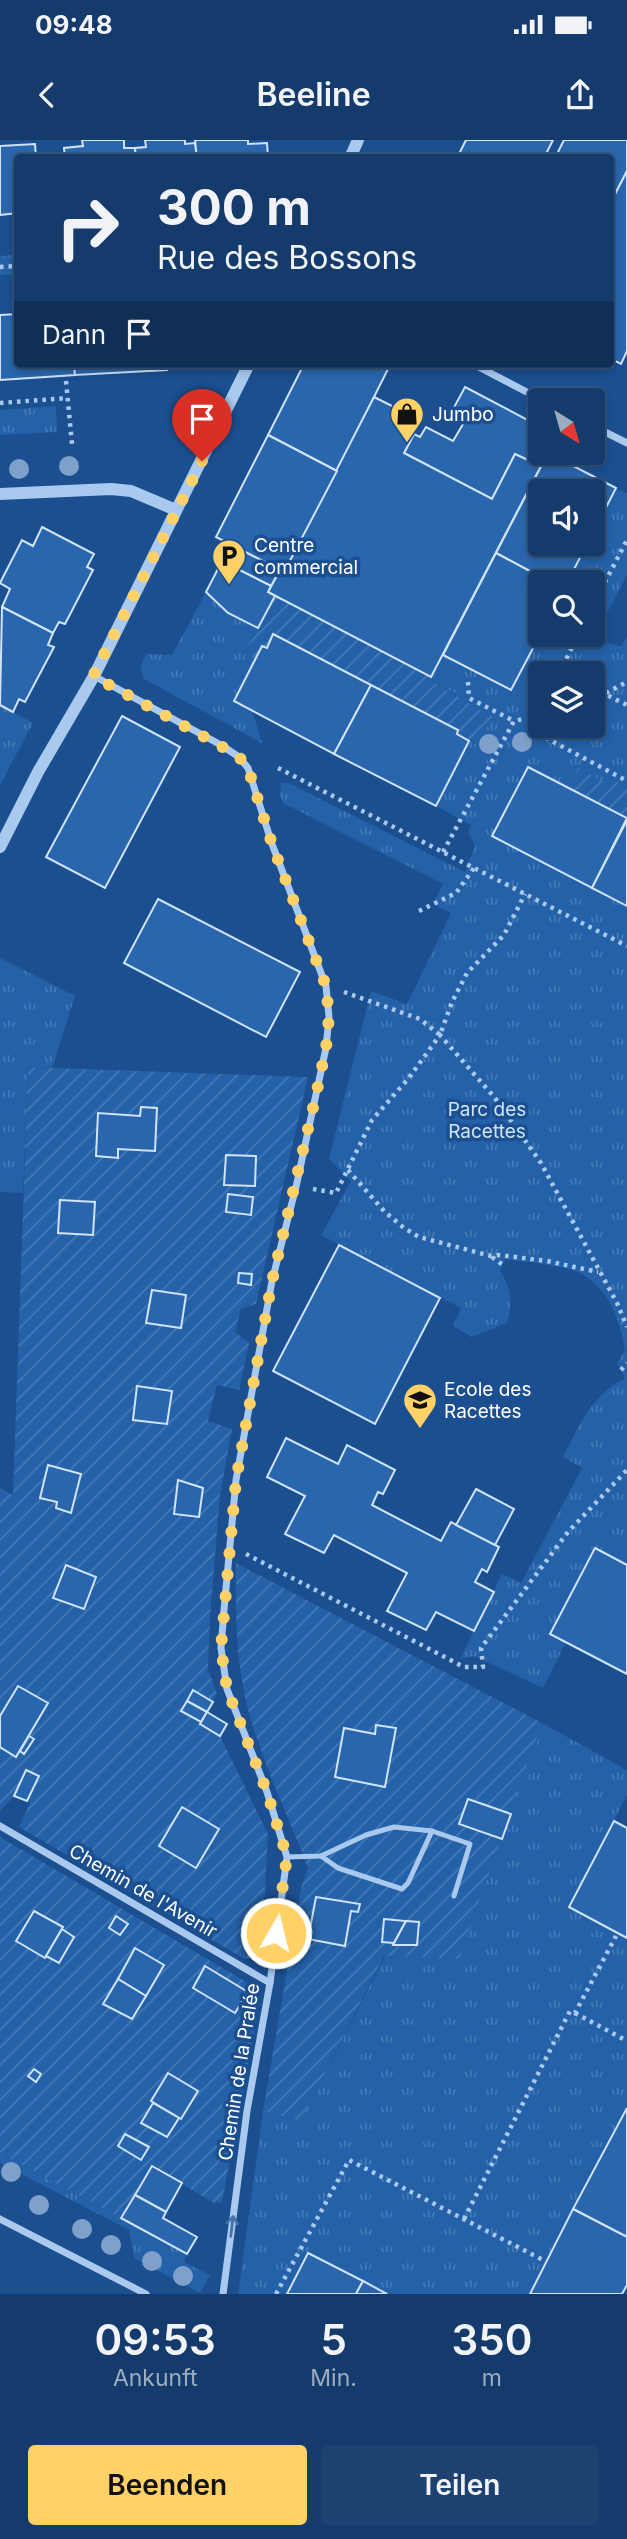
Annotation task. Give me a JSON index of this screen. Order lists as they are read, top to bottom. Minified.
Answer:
{"streets":{"street":["Chemin de l'Avenir","Chemin de la Pralée"]},"crossings":[["Chemin de l'Avenir","Chemin de la Pralée"]],"parks":["Parc des Racettes"],"places":{"shop":["Jumbo"],"parking":["Centre commercial"],"school or university":["Ecole des Racettes"]},"north":"bottom right","page":{"status":"09:48","header":"Beeline","turn":["300 m","Rue des Bossons"],"then":"Dann","eta":["09:53","Ankunft","5","Min.","350","m"],"buttons":["Beenden","Teilen"]}}
